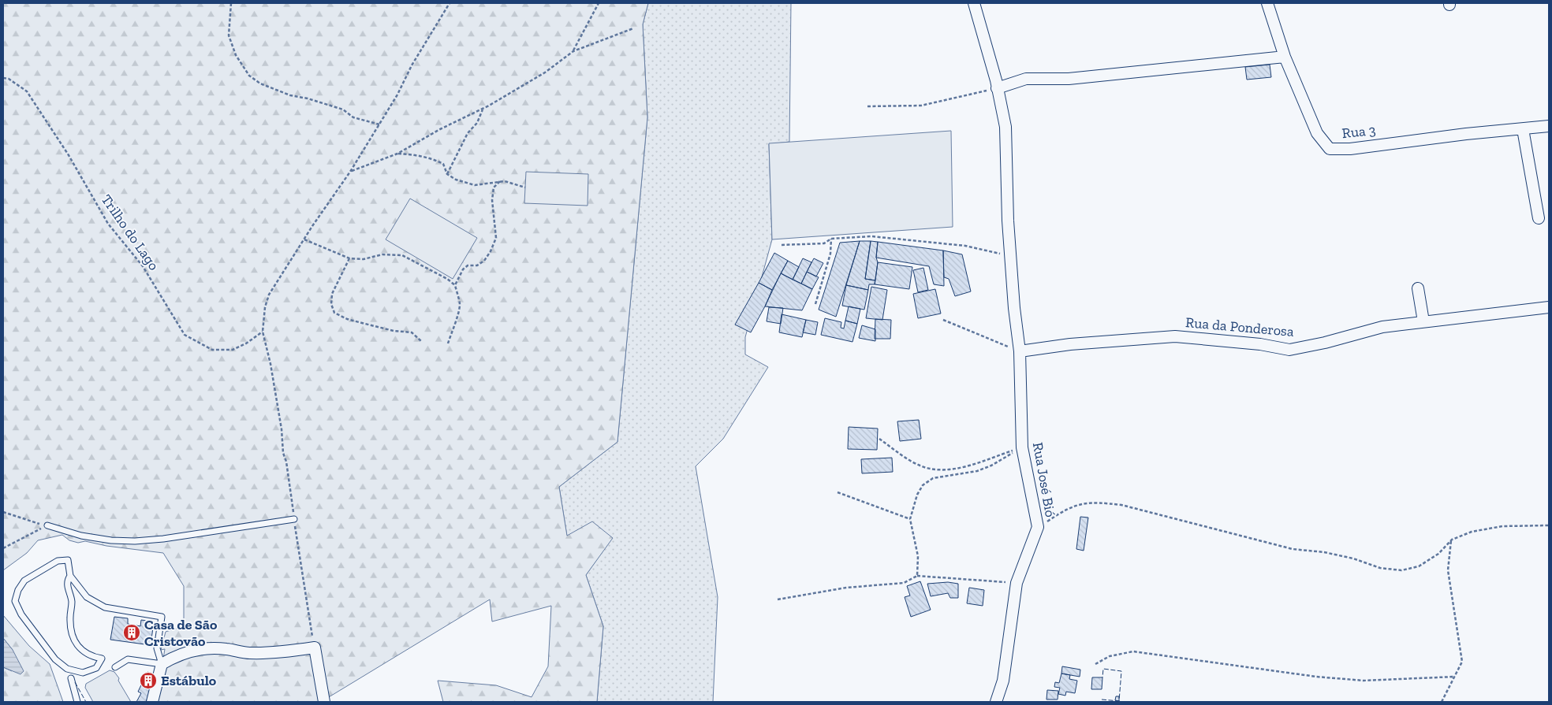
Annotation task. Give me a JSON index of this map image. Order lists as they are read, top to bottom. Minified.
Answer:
{"streets":{"street":["Rua 3","Rua da Ponderosa","Rua José Bió"],"path":["Trilho do Lago"]},"crossings":[["Rua da Ponderosa","Rua José Bió"]],"places":{"building":["Casa de São Cristovão","Estábulo"]}}
